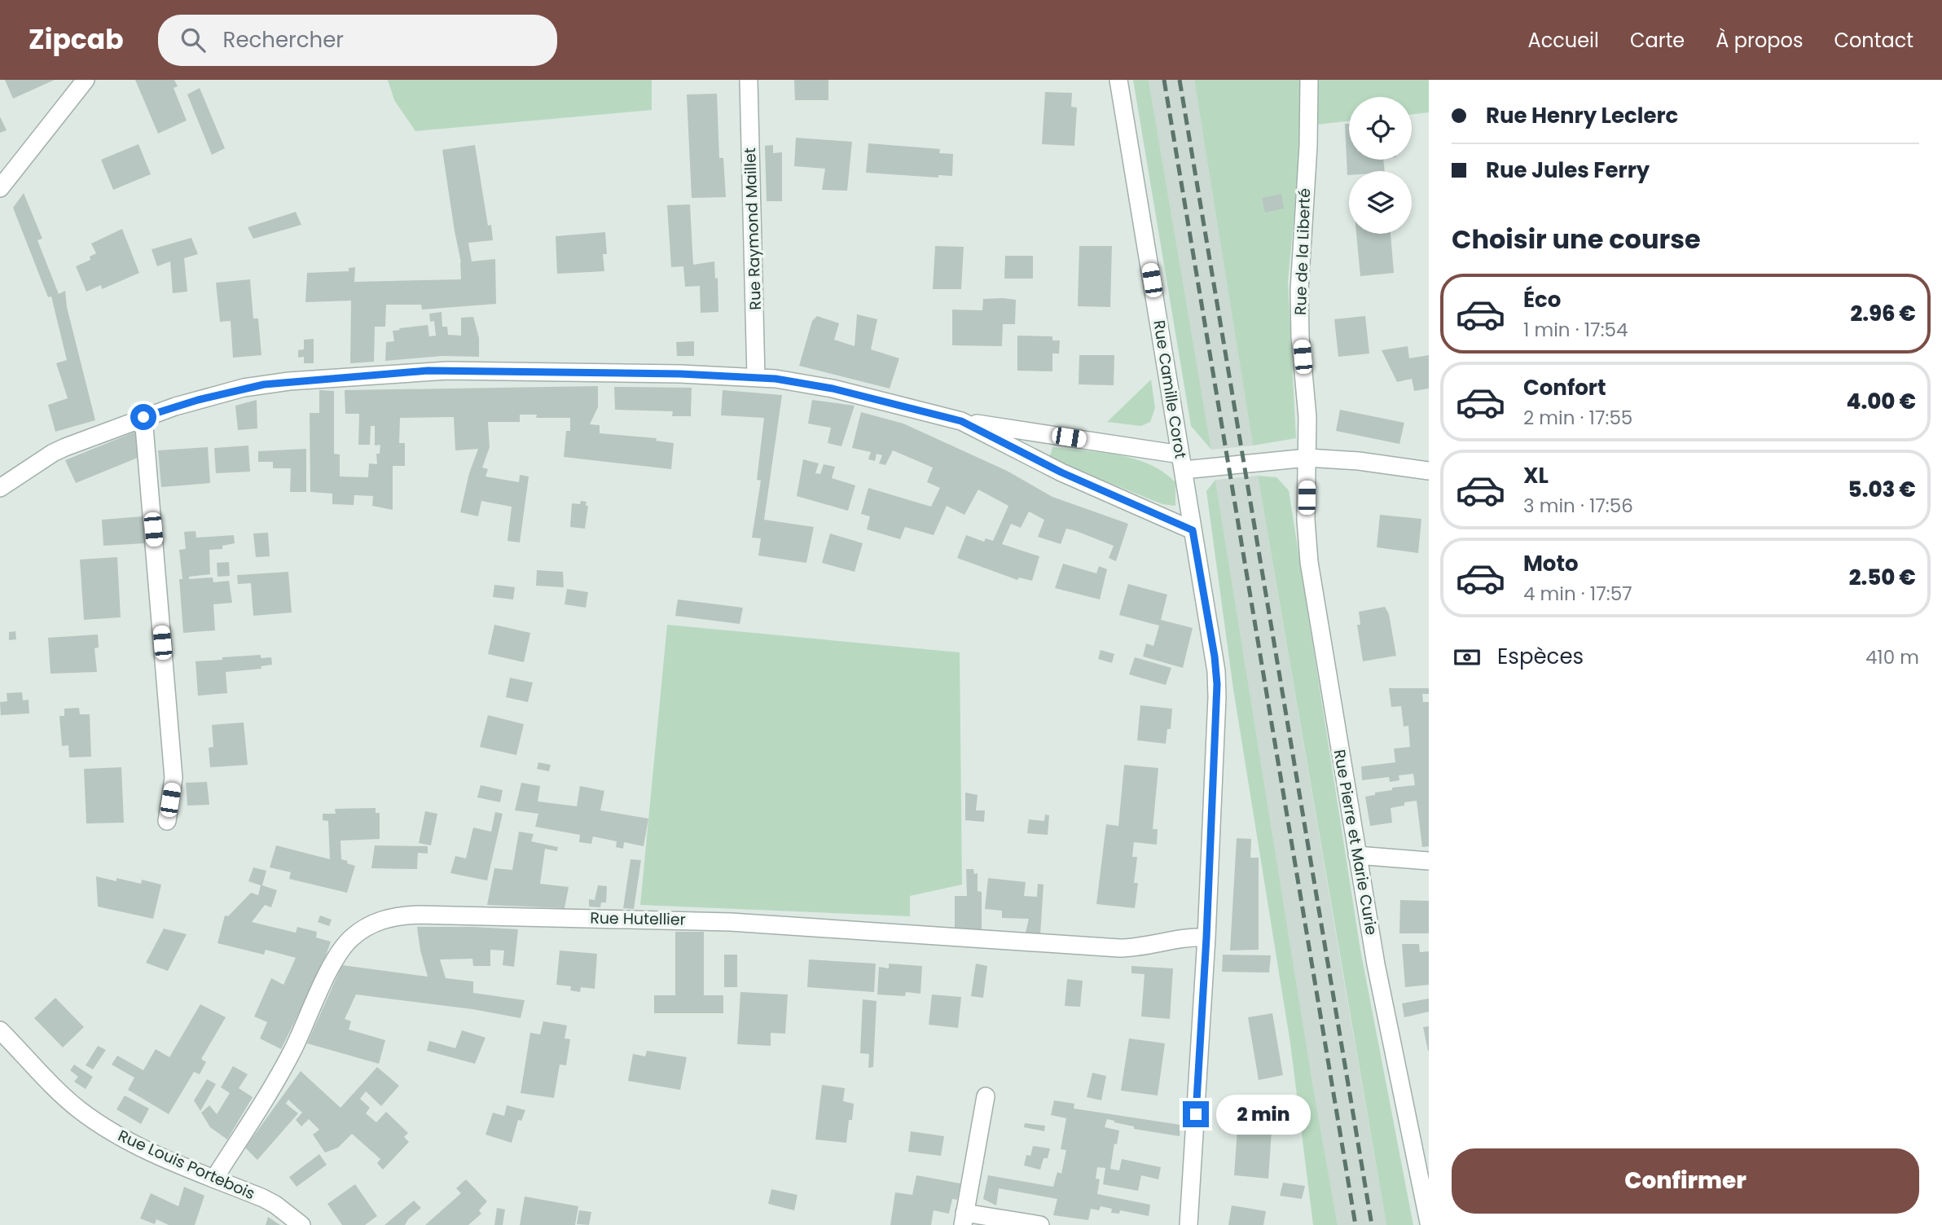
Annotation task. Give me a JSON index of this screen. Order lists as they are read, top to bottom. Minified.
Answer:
{"streets":{"street":["Rue Raymond Maillet","Rue de la Liberté","Rue Camille Corot","Rue Pierre et Marie Curie","Rue Hutellier","Rue Louis Portebois"]},"crossings":[["Rue de la Liberté","Rue Pierre et Marie Curie"],["Rue Camille Corot","Rue Hutellier"],["Rue Hutellier","Rue Louis Portebois"]],"page":{"header":"Zipcab","search":"Rechercher","nav":["Accueil","Carte","À propos","Contact"],"banner":["Rue Henry Leclerc","Rue Jules Ferry"],"heading":"Choisir une course","list":[{"name":"Éco","note":"1 min · 17:54","value":"2.96 €"},{"name":"Confort","note":"2 min · 17:55","value":"4.00 €"},{"name":"XL","note":"3 min · 17:56","value":"5.03 €"},{"name":"Moto","note":"4 min · 17:57","value":"2.50 €"}],"pay":["Espèces","410 m"],"bubble":"2 min","buttons":"Confirmer"}}
